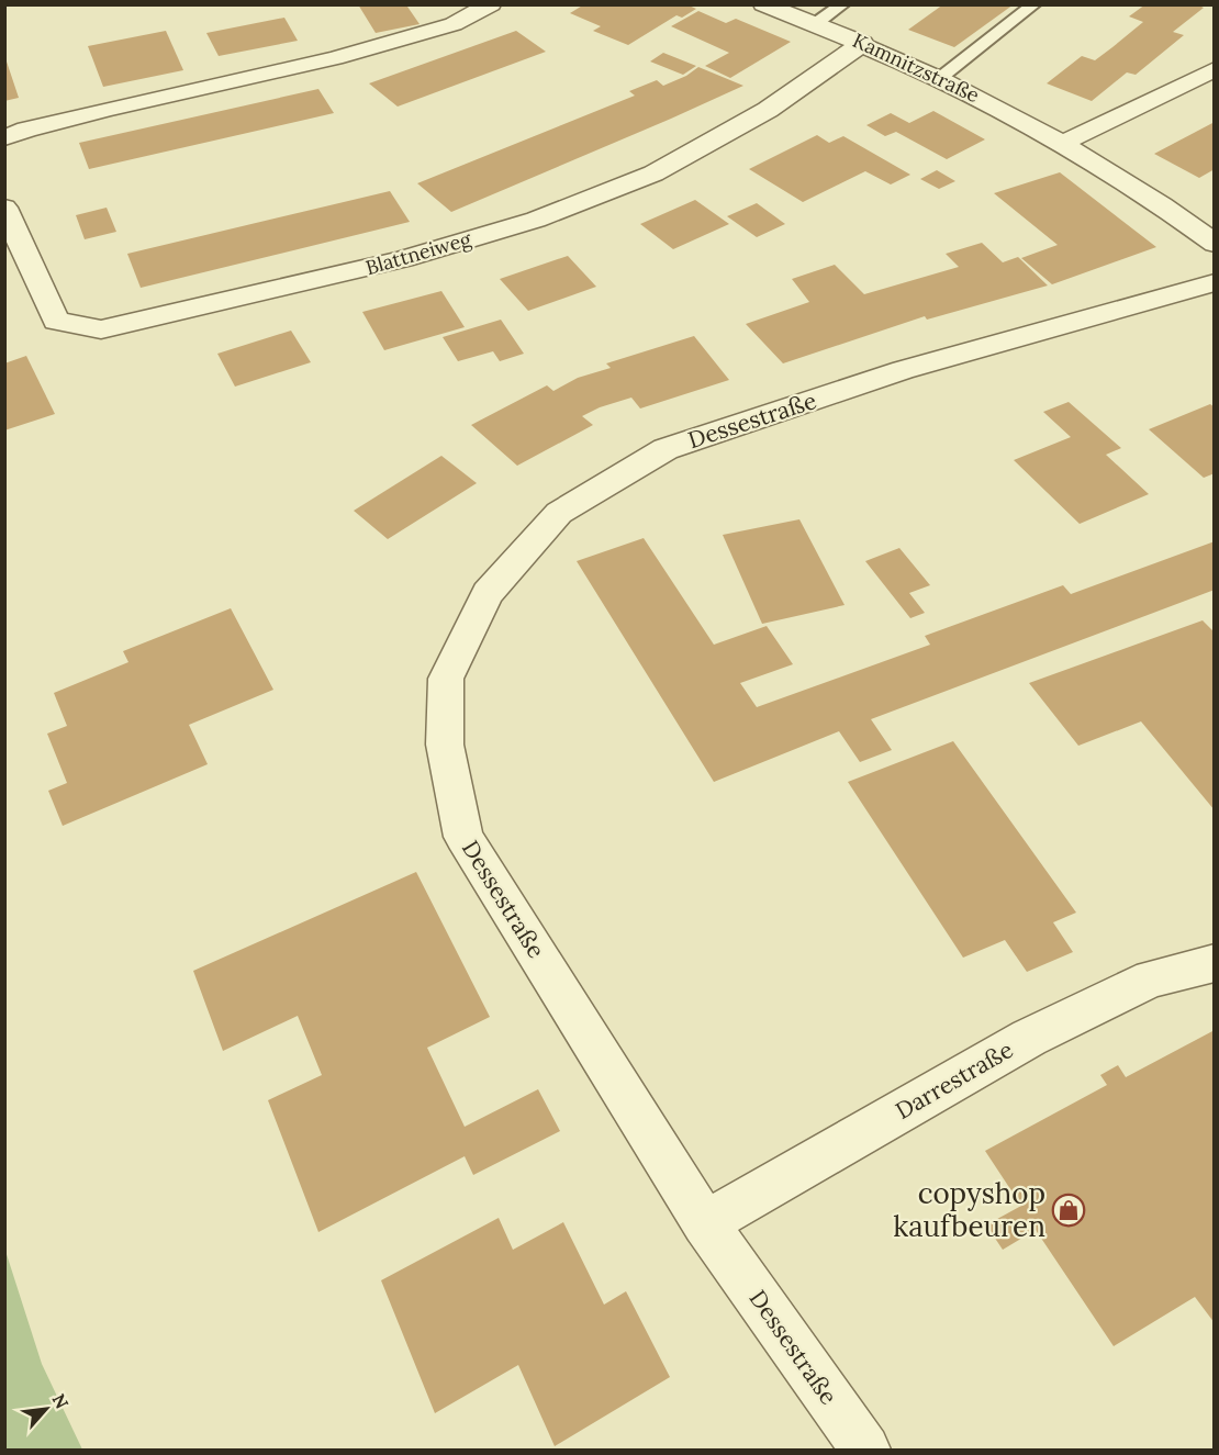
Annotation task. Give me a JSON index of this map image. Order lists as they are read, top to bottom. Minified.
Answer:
{"streets":{"street":["Kamnitzstraße","Blattneiweg","Dessestraße","Darrestraße"]},"crossings":[["Kamnitzstraße","Blattneiweg"],["Dessestraße","Darrestraße"]],"places":{"shop":["copyshop kaufbeuren"]},"north":"top right"}
